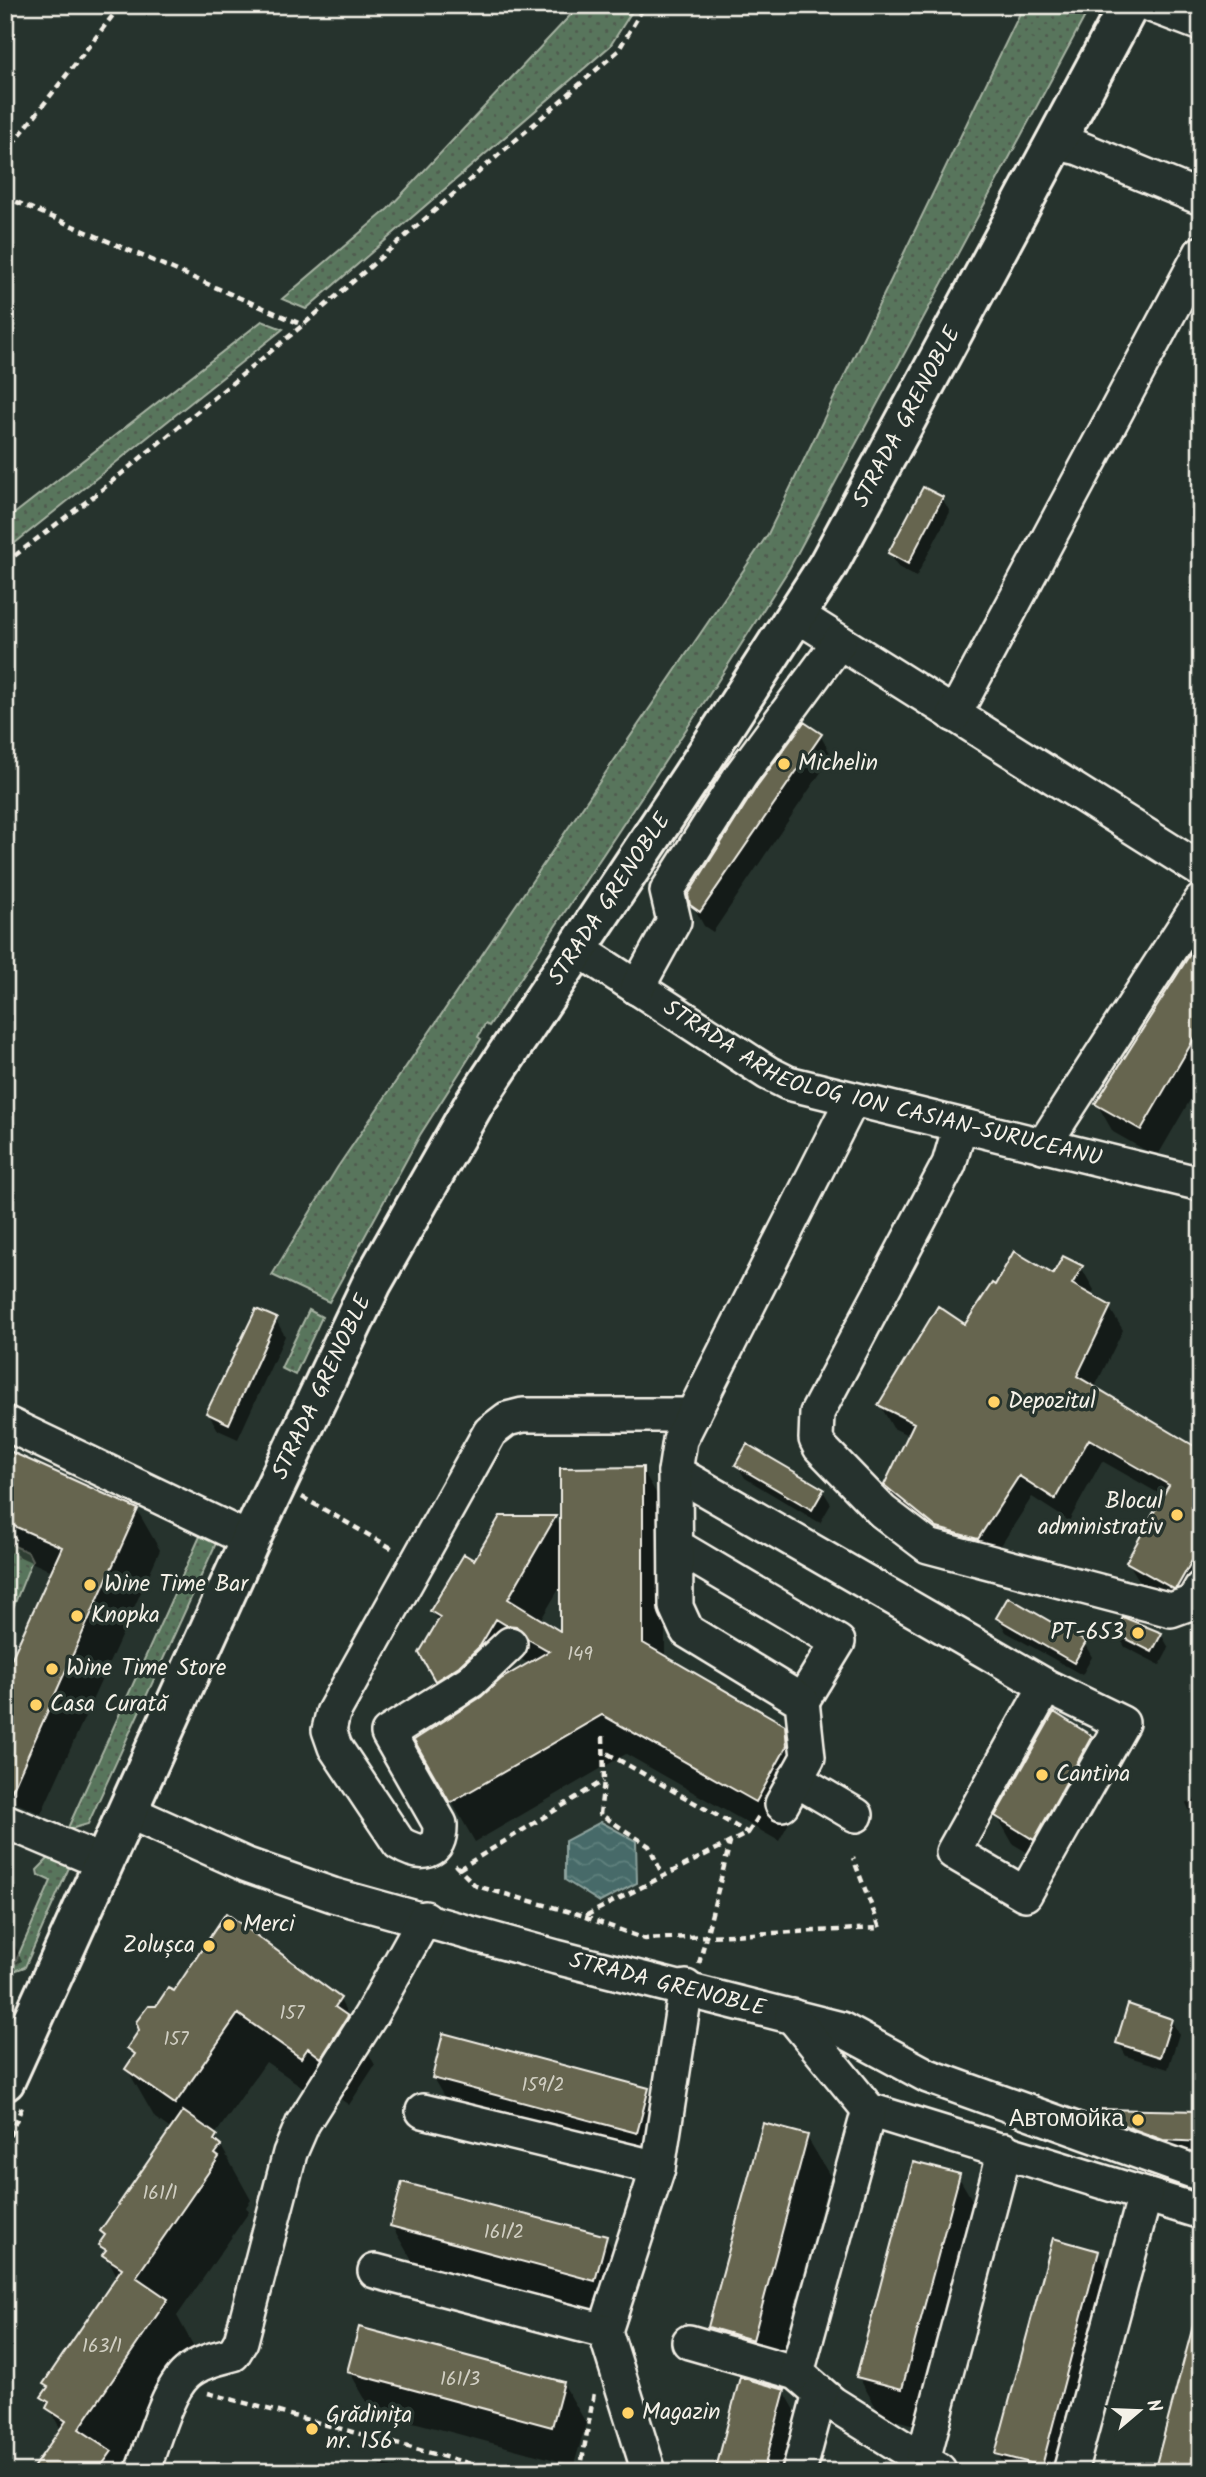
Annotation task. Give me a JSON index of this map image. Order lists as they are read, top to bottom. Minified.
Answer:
{"streets":{"main road":["STRADA GRENOBLE"],"street":["STRADA ARHEOLOG ION CASIAN-SURUCEANU"]},"crossings":[["STRADA GRENOBLE","STRADA ARHEOLOG ION CASIAN-SURUCEANU"]],"places":["Michelin","Depozitul","Blocul administrativ","Wine Time Bar","Knopka","PT-653","Wine Time Store","Casa Curată","Cantina","Merci","Zolușca","Автомойка","Magazin","Grădinița nr. 156"],"house_numbers":["149","157","157","159/2","161/1","161/2","163/1","161/3"],"north":"right"}
